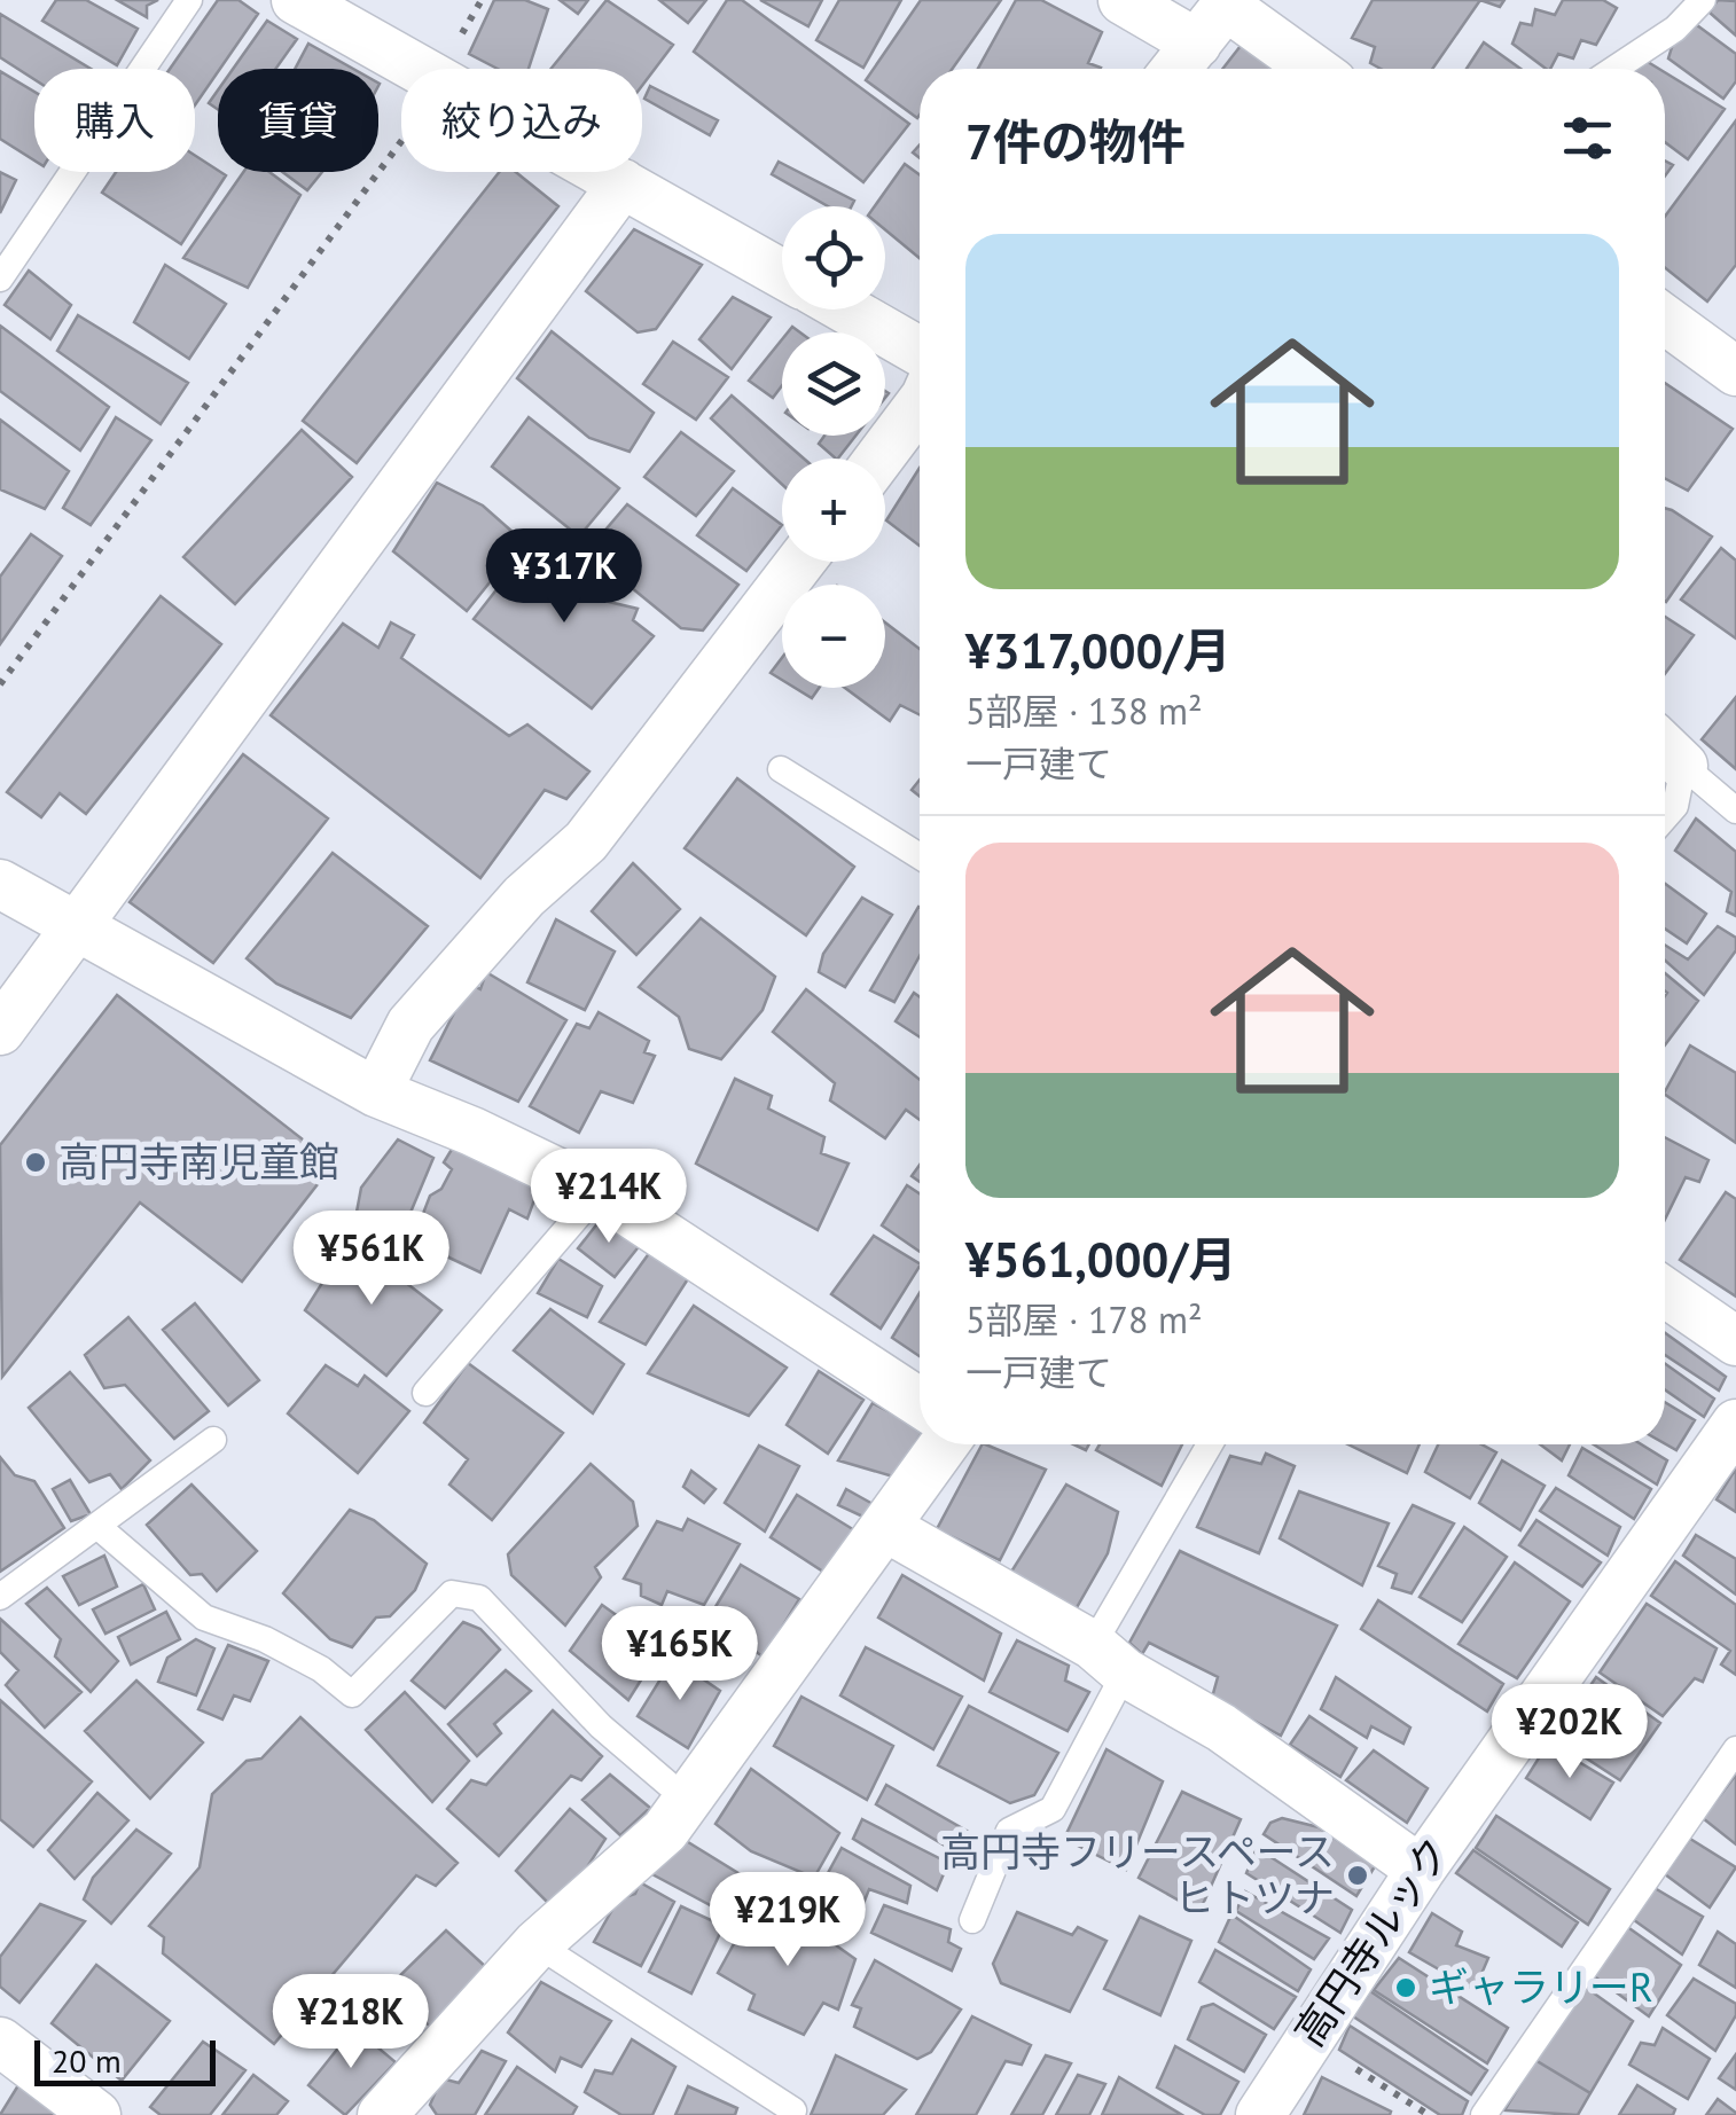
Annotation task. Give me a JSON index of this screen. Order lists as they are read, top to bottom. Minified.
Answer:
{"streets":{"street":["高円寺ルック"]},"places":["高円寺南児童館","高円寺フリースペース ヒトツナ","ギャラリーR"],"scale_bar":"20 m","page":{"chip":["購入","賃貸","絞り込み"],"heading":"7件の物件","map_buttons":["+","−"],"list":[{"name":"¥317,000/月","note":"5部屋 · 138 m² · 一戸建て"},{"name":"¥561,000/月","note":"5部屋 · 178 m² · 一戸建て"}],"price":["¥317K","¥214K","¥561K","¥165K","¥202K","¥219K","¥218K"],"scale":"20 m"}}
